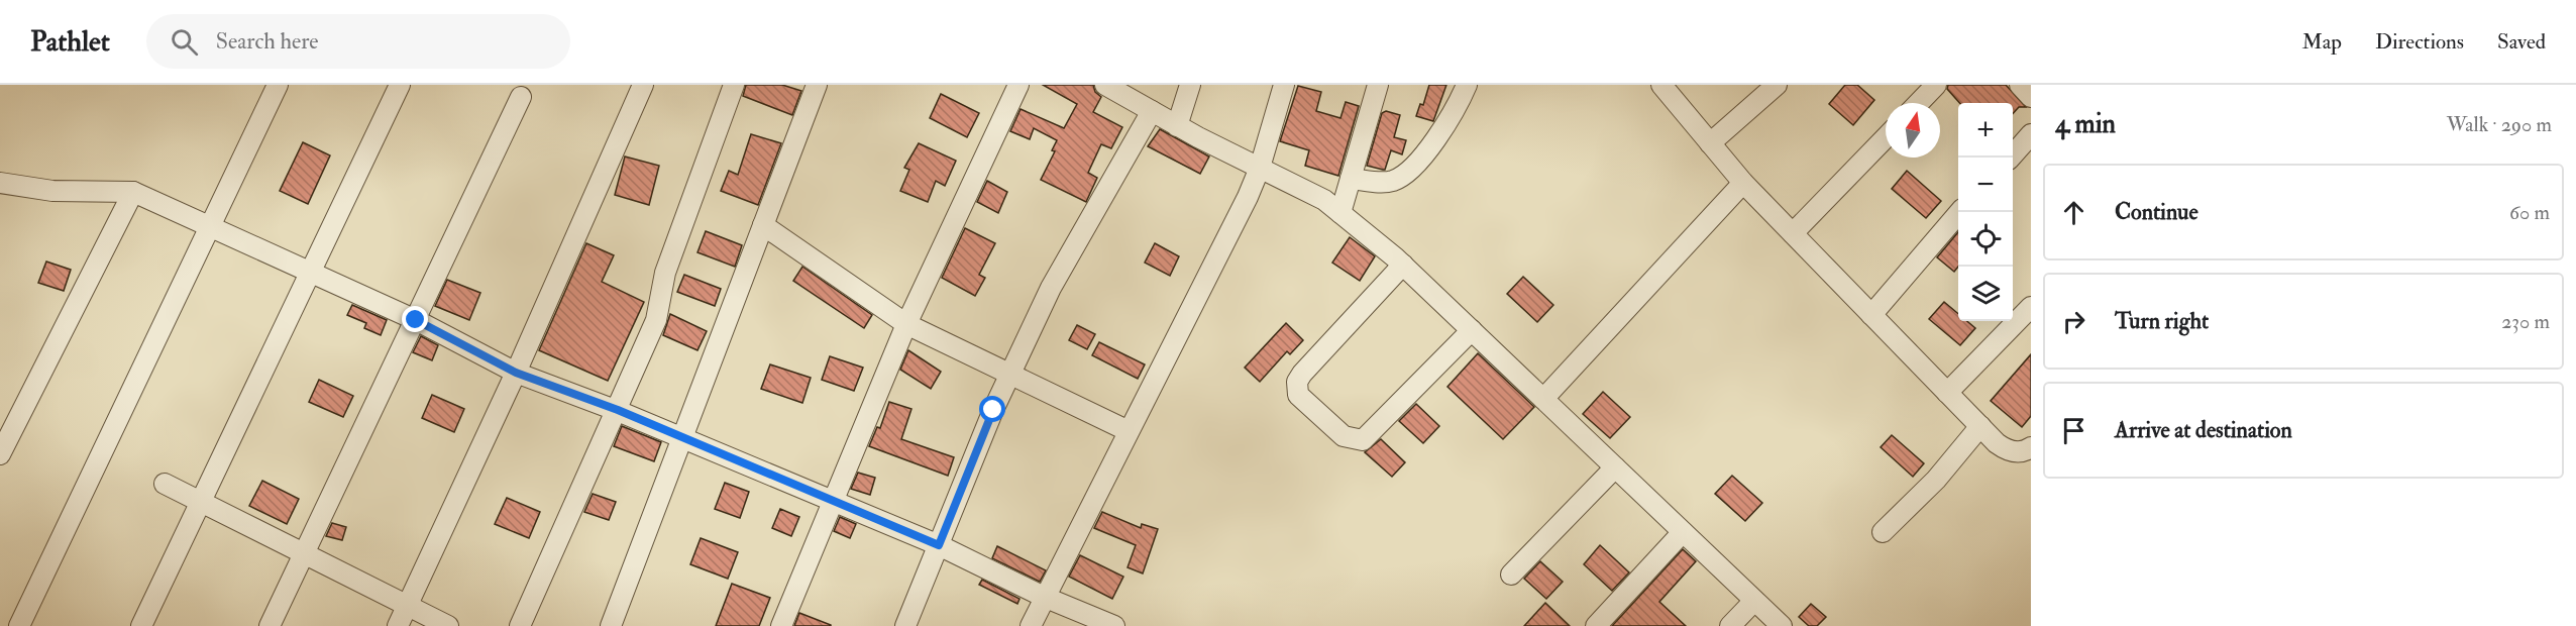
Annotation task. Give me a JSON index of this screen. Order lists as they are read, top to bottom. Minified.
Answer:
{"north":"top","page":{"header":"Pathlet","search":"Search here","nav":["Map","Directions","Saved"],"heading":["4 min","Walk · 290 m"],"map_buttons":["+","−"],"list":[["Continue","60 m"],["Turn right","230 m"],"Arrive at destination"]}}
